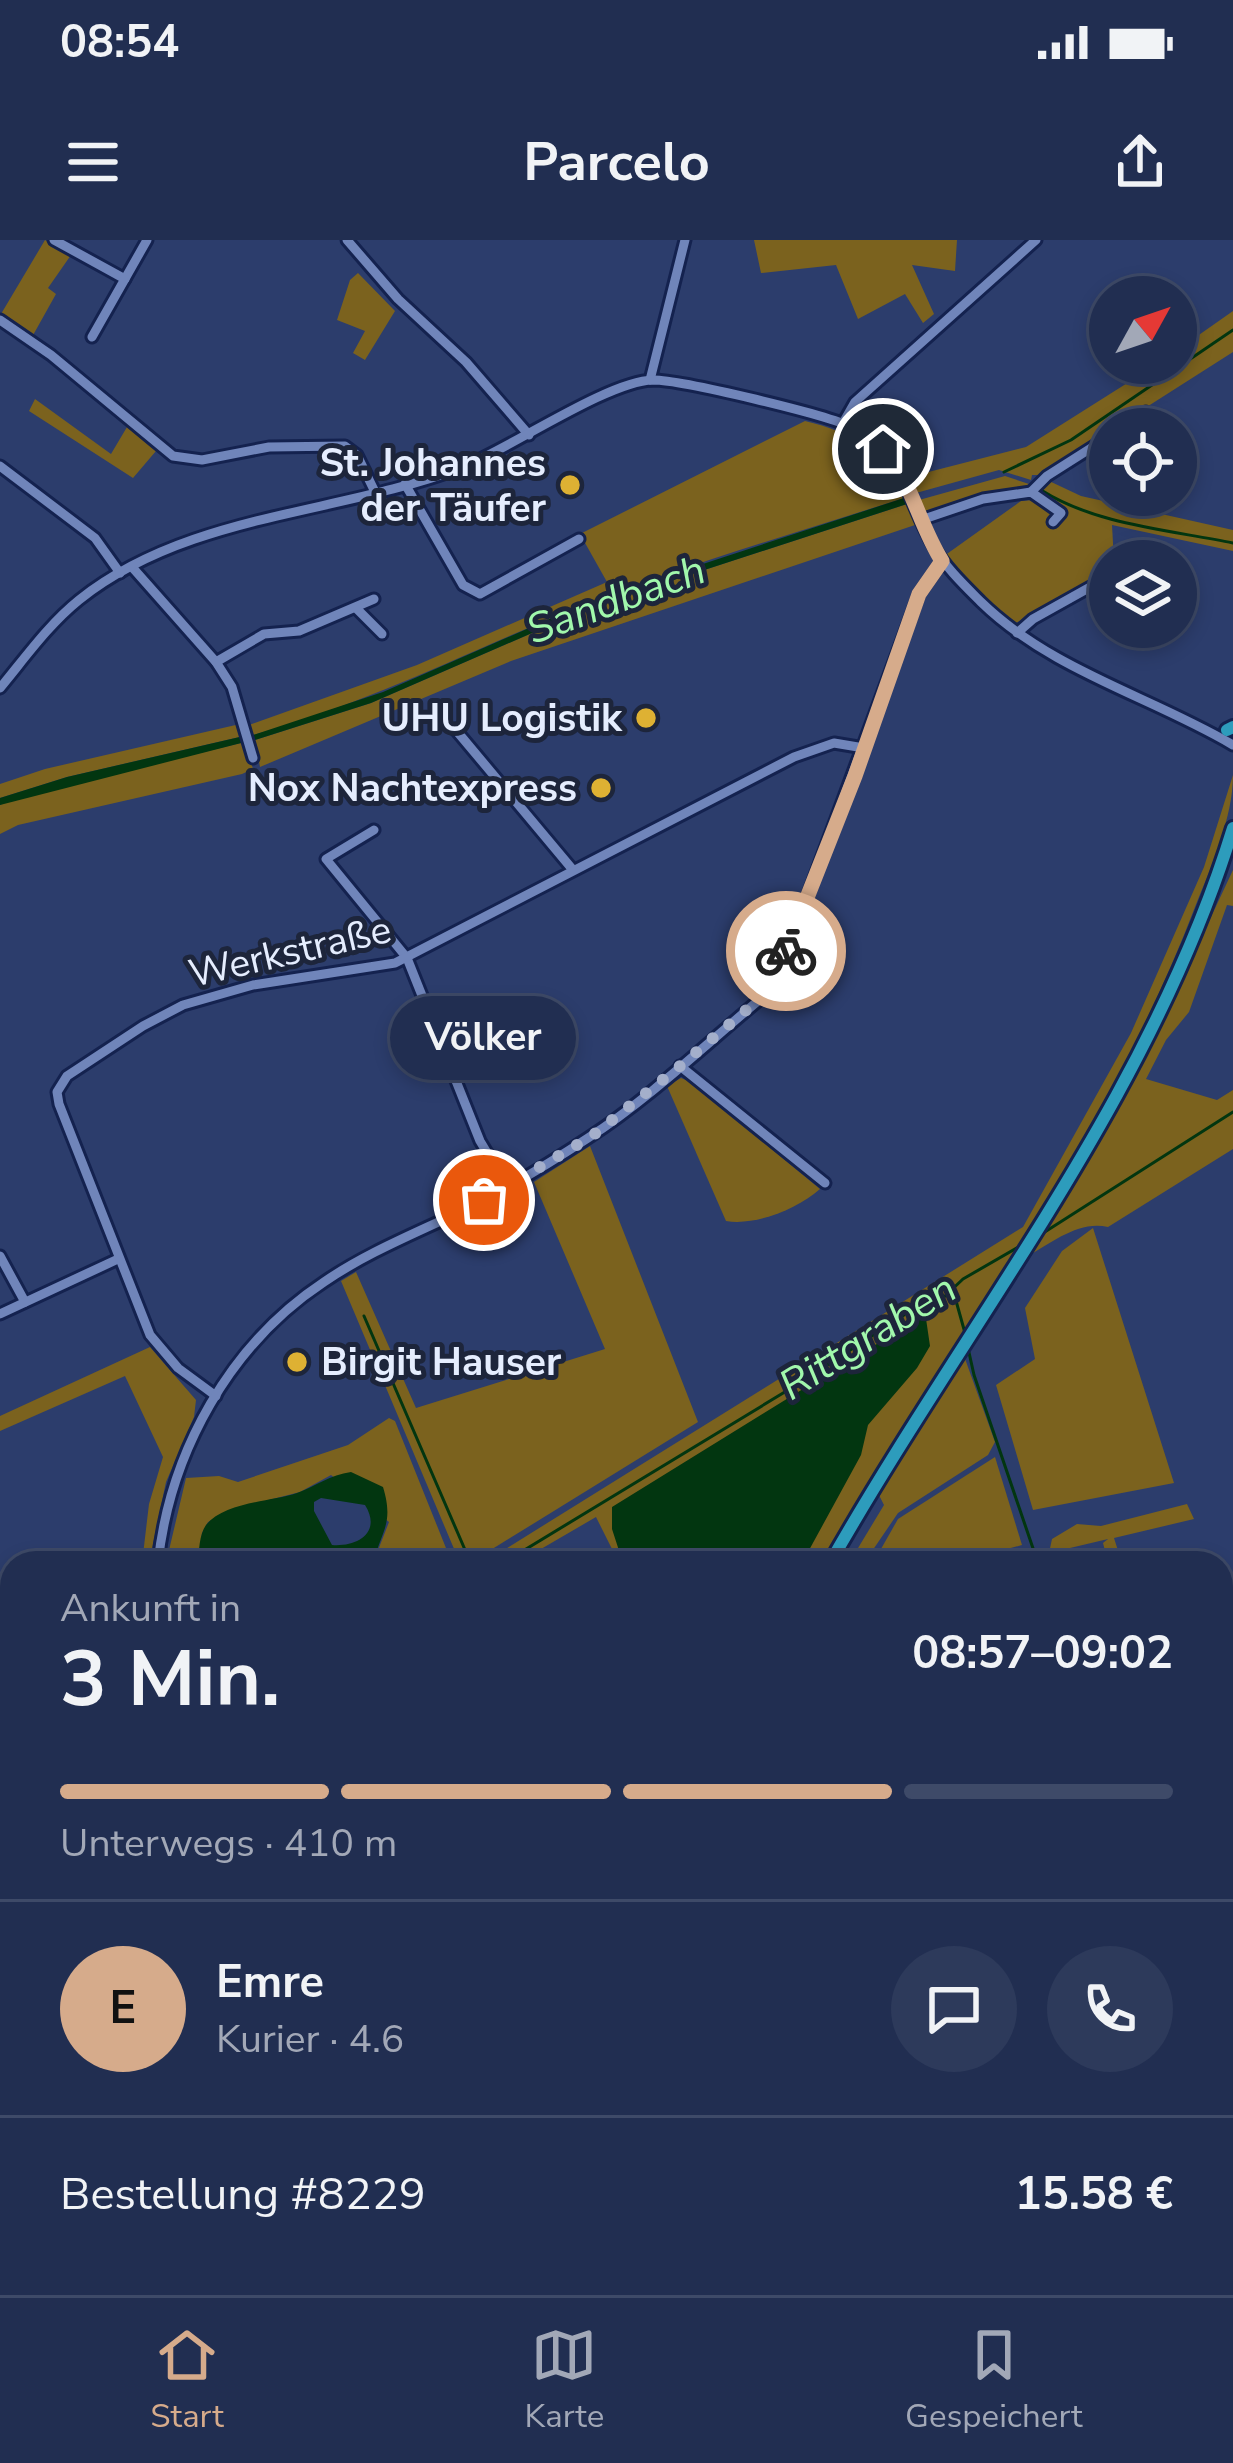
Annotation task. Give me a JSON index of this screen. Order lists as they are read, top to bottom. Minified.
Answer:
{"streets":{"street":["Werkstraße"]},"water":["Sandbach","Rittgraben"],"places":["St. Johannes der Täufer","UHU Logistik","Nox Nachtexpress","Völker","Birgit Hauser"],"north":"top right","page":{"status":"08:54","header":"Parcelo","bubble":"Völker","heading":["3 Min.","Ankunft in","08:57–09:02"],"panel":["Emre","Kurier · 4.6","Bestellung #8229","15.58 €"],"bar":"Unterwegs · 410 m","round":"E","tabs":["Start","Karte","Gespeichert"]}}
